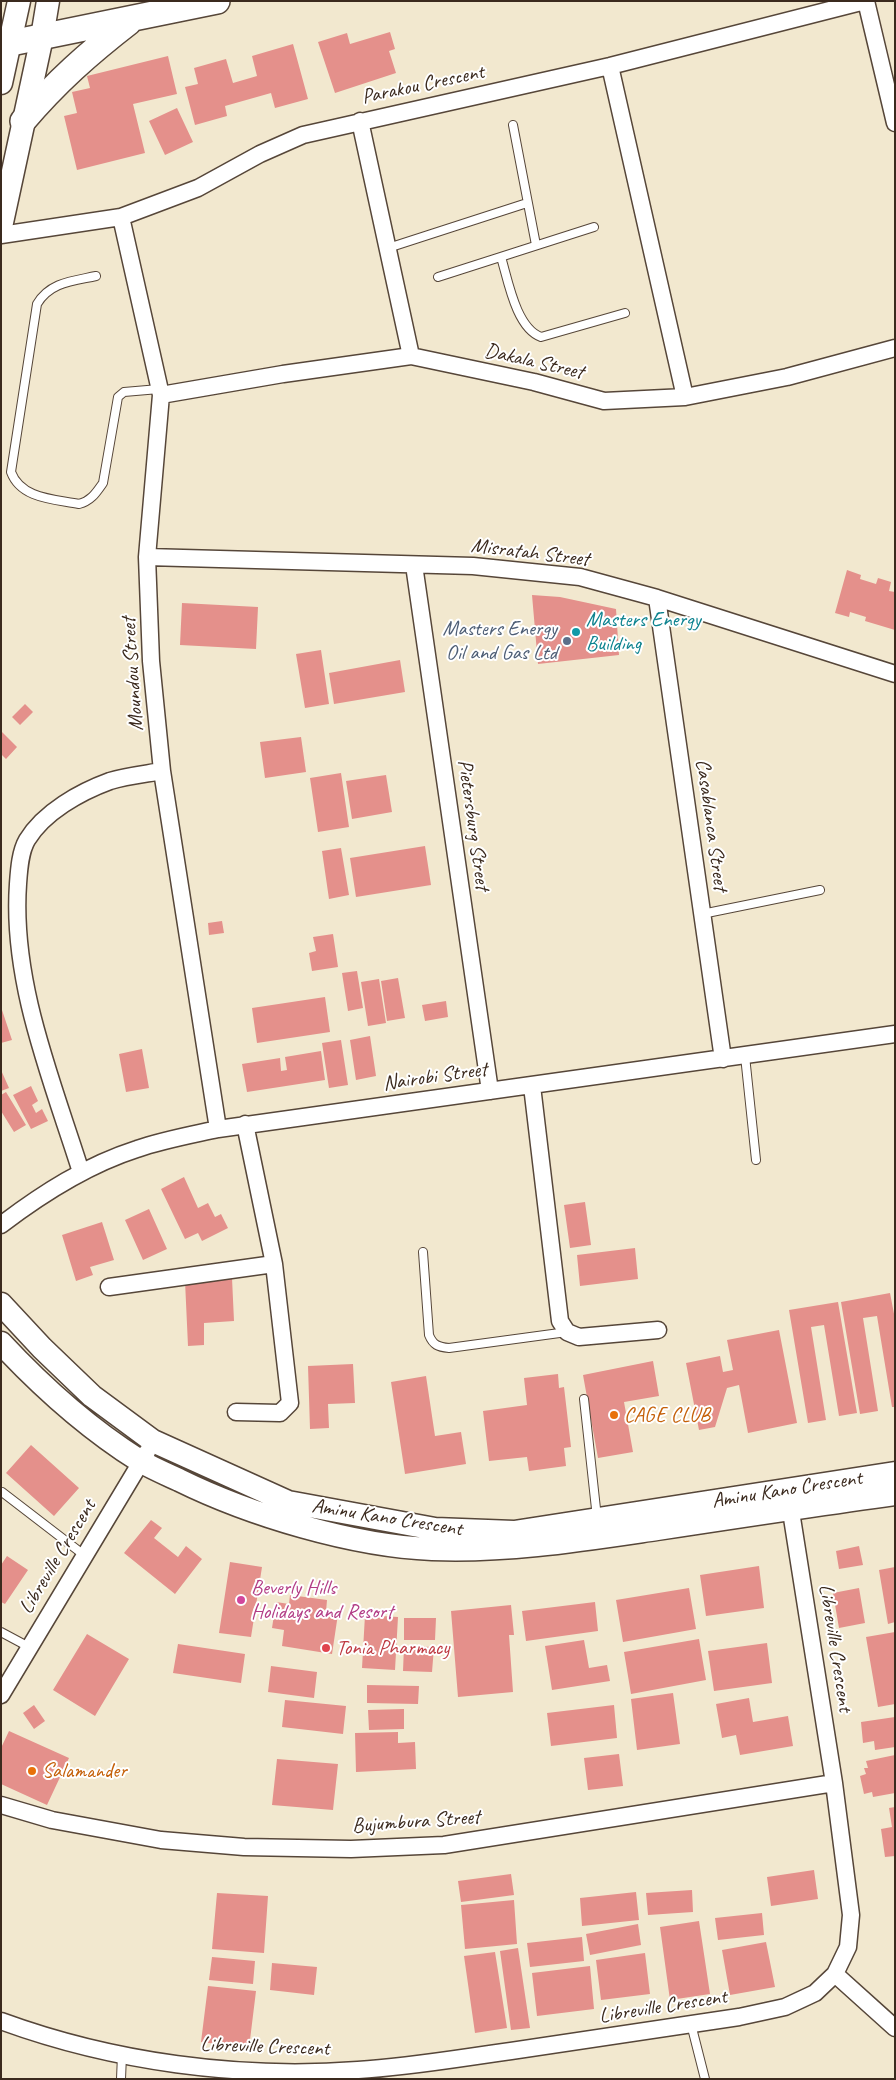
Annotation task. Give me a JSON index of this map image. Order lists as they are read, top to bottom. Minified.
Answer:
{"streets":{"street":["Parakou Crescent","Dakala Street","Misratah Street","Moundou Street","Pietersburg Street","Casablanca Street","Nairobi Street","Aminu Kano Crescent","Libreville Crescent","Bujumbura Street"]},"crossings":[["Parakou Crescent","Moundou Street"],["Dakala Street","Moundou Street"],["Misratah Street","Moundou Street"],["Misratah Street","Pietersburg Street"],["Misratah Street","Casablanca Street"],["Moundou Street","Nairobi Street"],["Pietersburg Street","Nairobi Street"],["Casablanca Street","Nairobi Street"],["Aminu Kano Crescent","Libreville Crescent"],["Libreville Crescent","Bujumbura Street"]],"places":["Masters Energy Building","Masters Energy Oil and Gas Ltd","CAGE CLUB","Beverly Hills Holidays and Resort","Tonia Pharmacy","Salamander"]}
